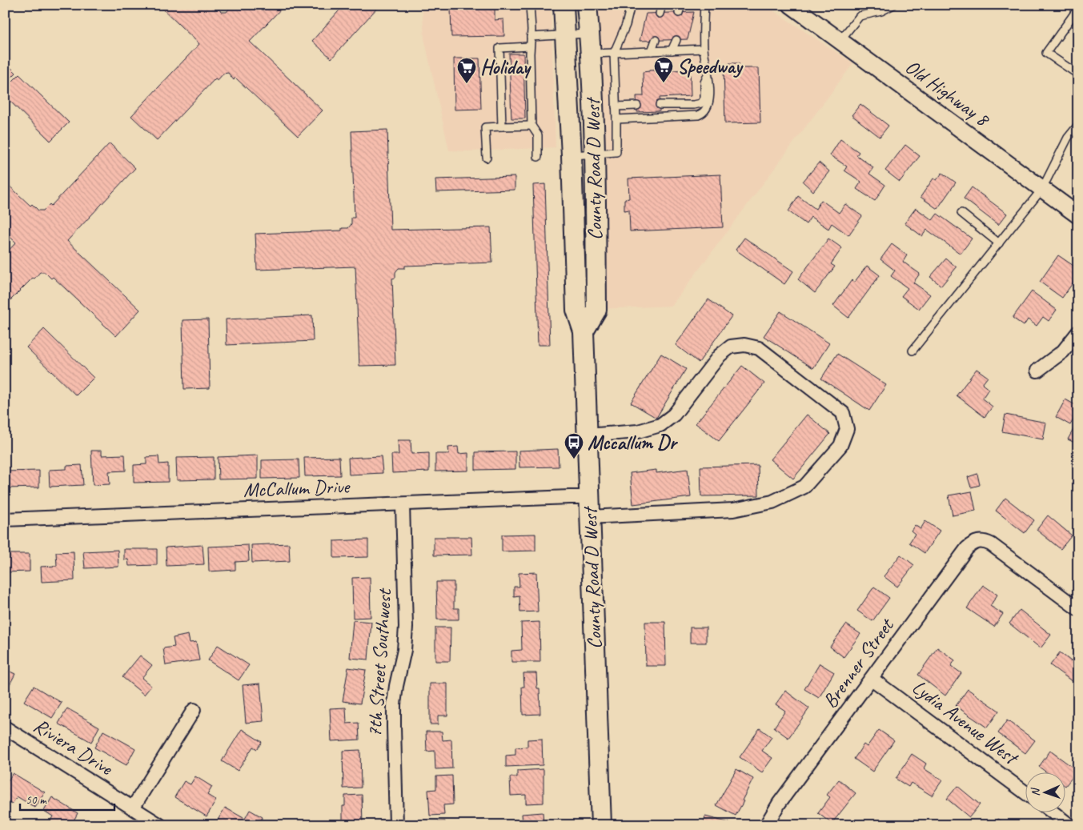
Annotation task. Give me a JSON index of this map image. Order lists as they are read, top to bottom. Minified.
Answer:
{"streets":{"main road":["County Road D West"],"street":["Old Highway 8","McCallum Drive","7th Street Southwest","Brenner Street","Lydia Avenue West","Riviera Drive"]},"crossings":[["County Road D West","McCallum Drive"],["McCallum Drive","7th Street Southwest"],["Brenner Street","Lydia Avenue West"]],"places":{"supermarket":["Speedway","Holiday"],"bus stop":["Mccallum Dr"]},"scale_bar":"50 m","north":"left"}
